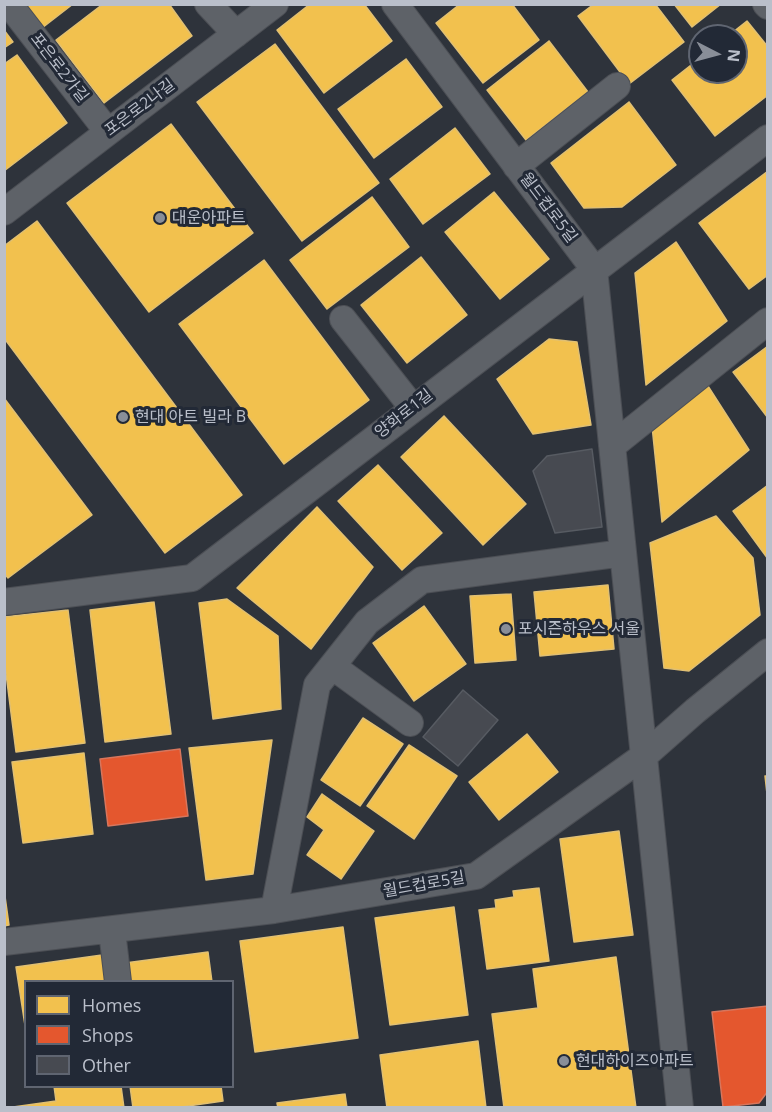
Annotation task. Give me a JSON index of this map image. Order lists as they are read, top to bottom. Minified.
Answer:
{"streets":{"lane":["포은로2가길","포은로2나길","월드컵로5길","양화로1길"]},"crossings":[["포은로2가길","포은로2나길"],["월드컵로5길","양화로1길"]],"places":["대운아파트","현대 아트 빌라 B","포시즌하우스 서울","현대하이즈아파트"],"legend":["Homes","Shops","Other"],"north":"right"}
